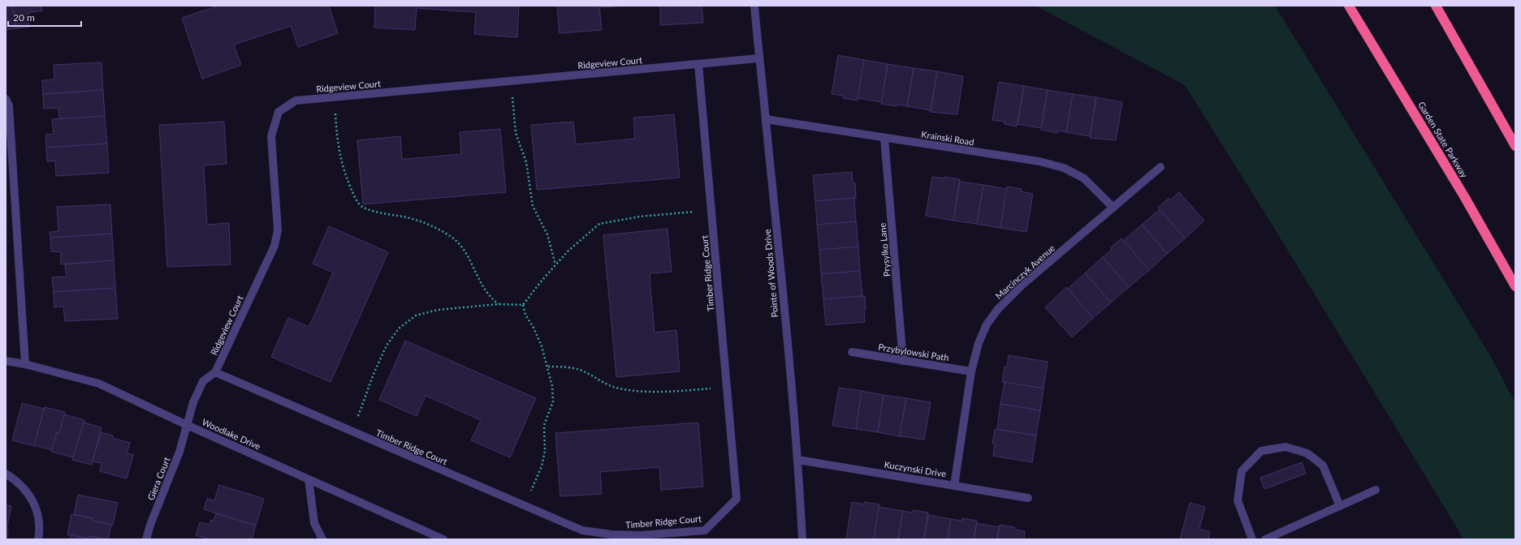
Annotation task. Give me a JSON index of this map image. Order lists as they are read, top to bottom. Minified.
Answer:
{"streets":{"highway":["Garden State Parkway"],"street":["Ridgeview Court","Krainski Road","Prysylko Lane","Marcinczyk Avenue","Timber Ridge Court","Pointe of Woods Drive","Przybylowski Path","Woodlake Drive","Kuczynski Drive","Giera Court"]},"crossings":[["Ridgeview Court","Timber Ridge Court"],["Ridgeview Court","Pointe of Woods Drive"],["Ridgeview Court","Woodlake Drive"],["Ridgeview Court","Giera Court"],["Krainski Road","Prysylko Lane"],["Krainski Road","Marcinczyk Avenue"],["Krainski Road","Pointe of Woods Drive"],["Prysylko Lane","Przybylowski Path"],["Marcinczyk Avenue","Przybylowski Path"],["Marcinczyk Avenue","Kuczynski Drive"],["Pointe of Woods Drive","Kuczynski Drive"],["Woodlake Drive","Giera Court"]],"scale_bar":"20 m"}
